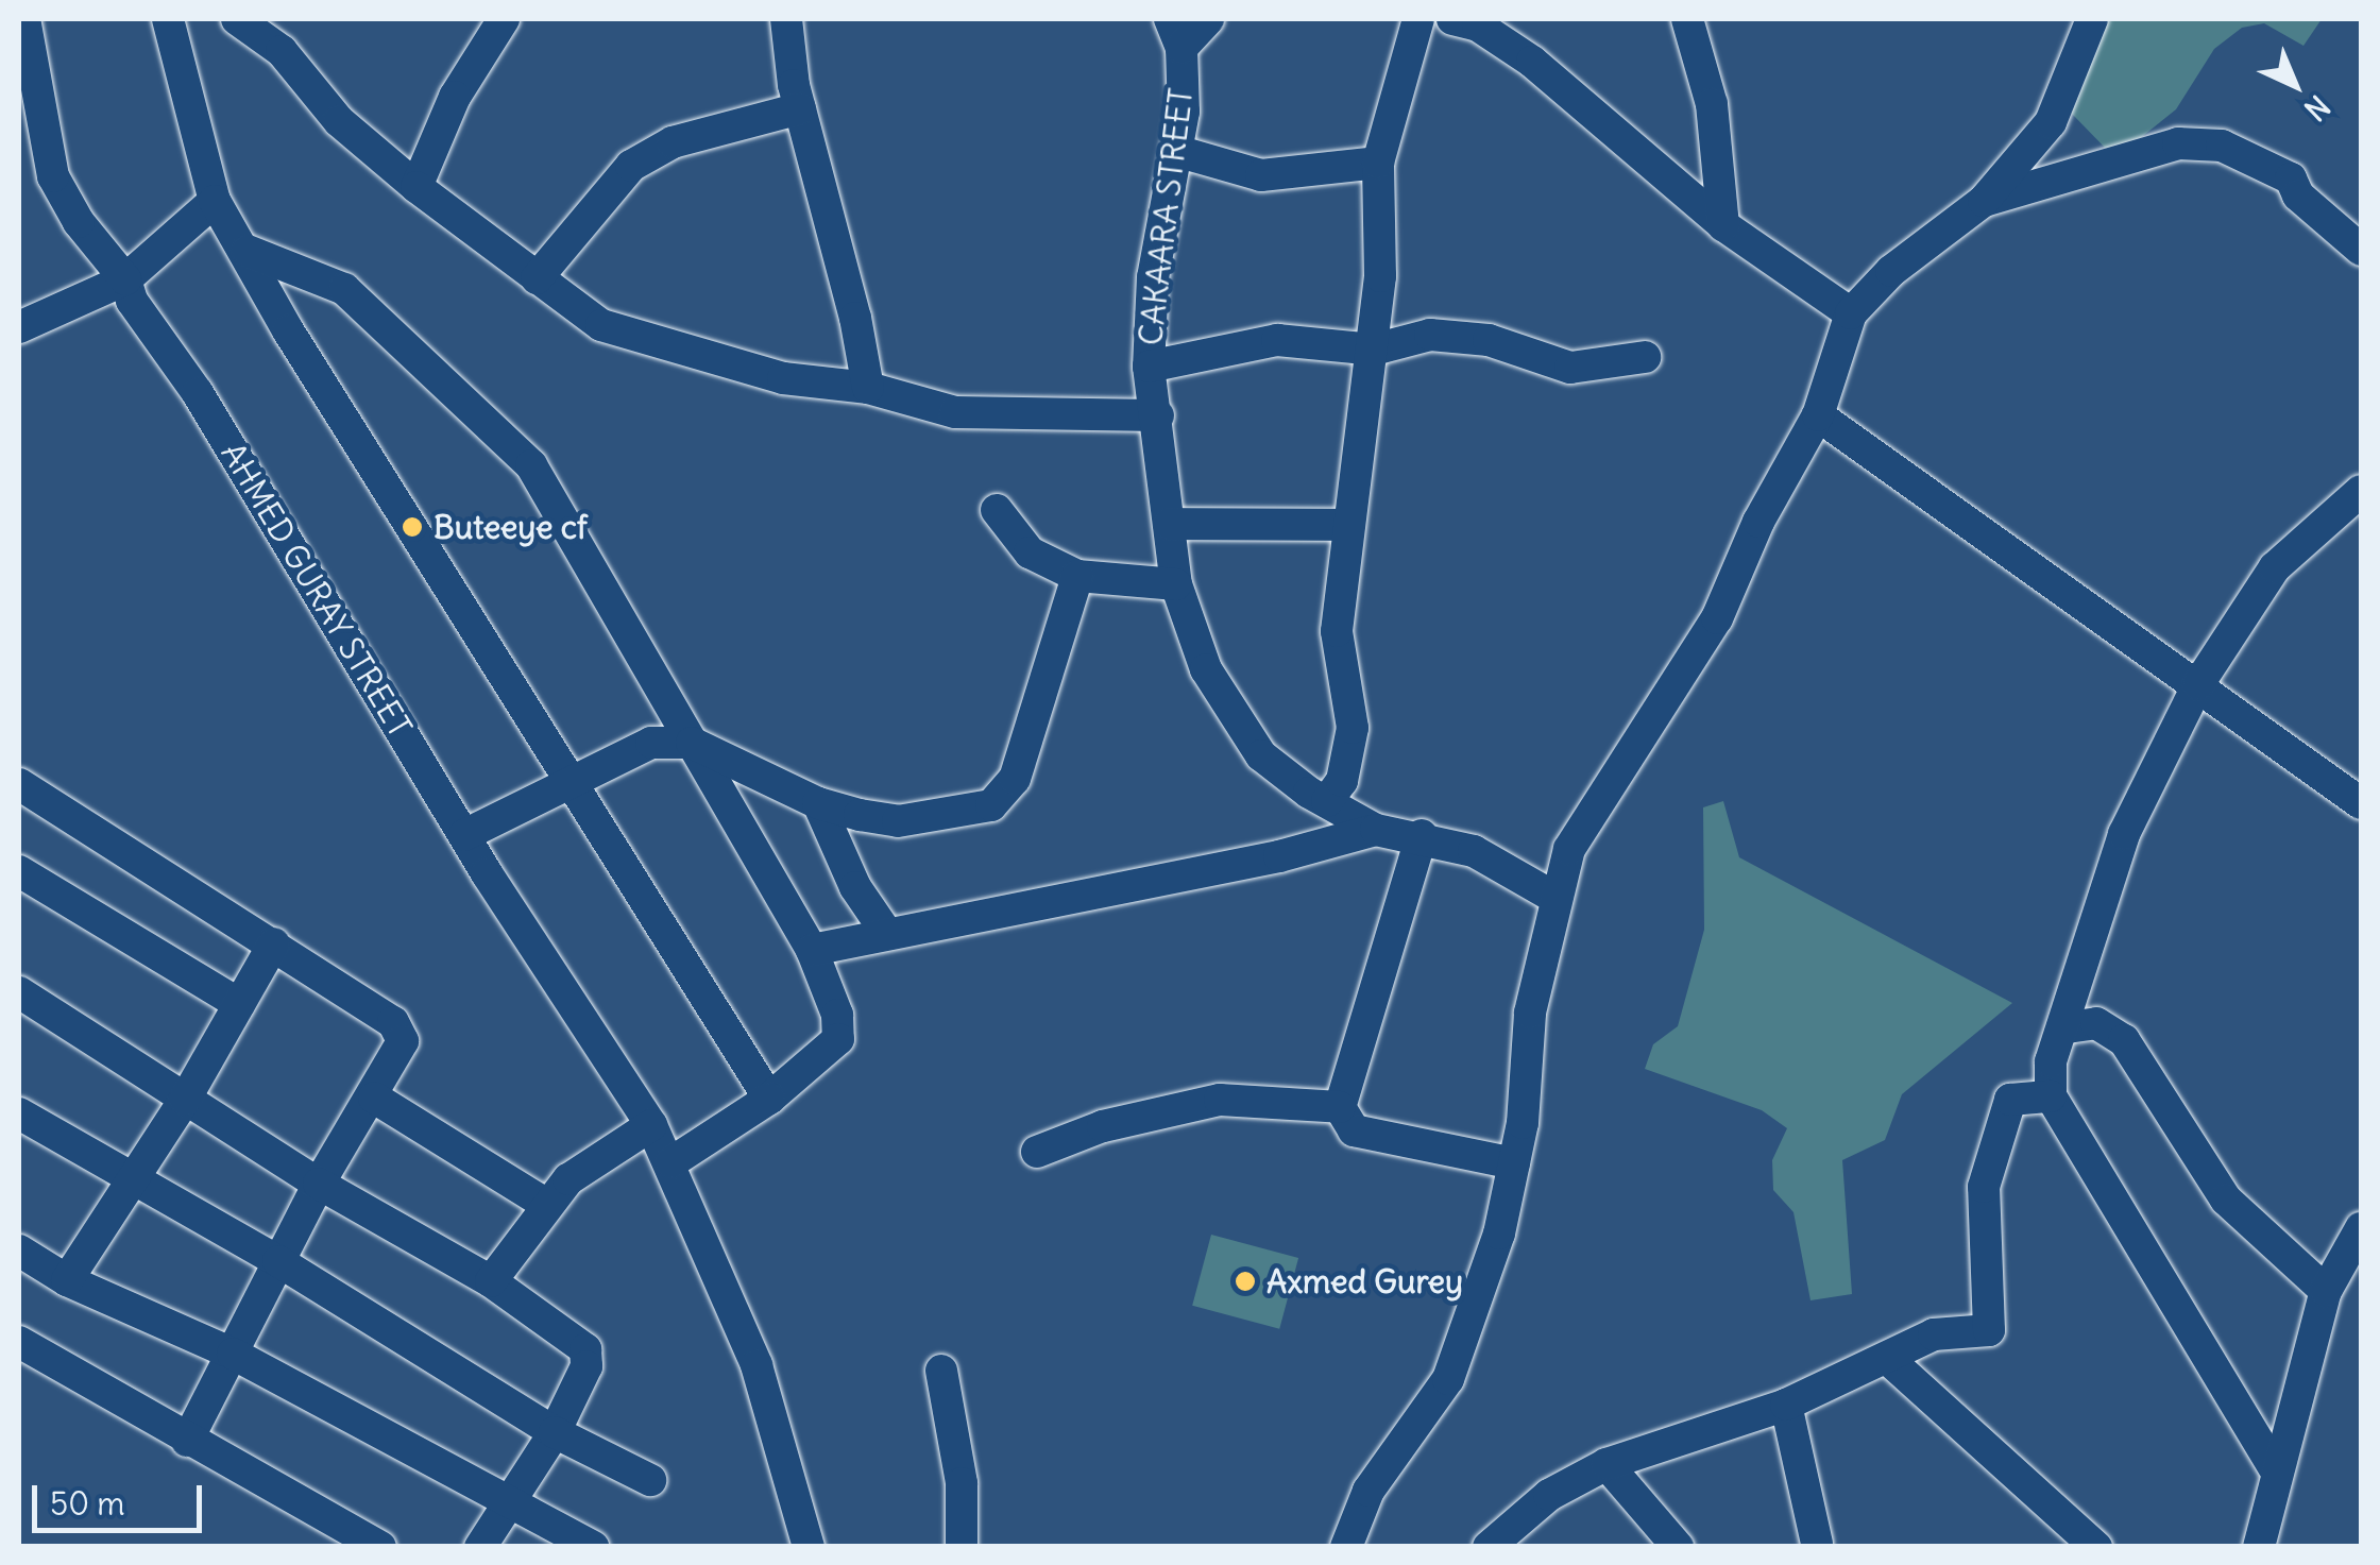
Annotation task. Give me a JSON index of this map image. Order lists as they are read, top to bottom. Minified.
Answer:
{"streets":{"street":["CAKAARA STREET","AHMED GURAY STREET"]},"places":["Buteeye cf","Axmed Gurey"],"scale_bar":"50 m","north":"bottom right"}
